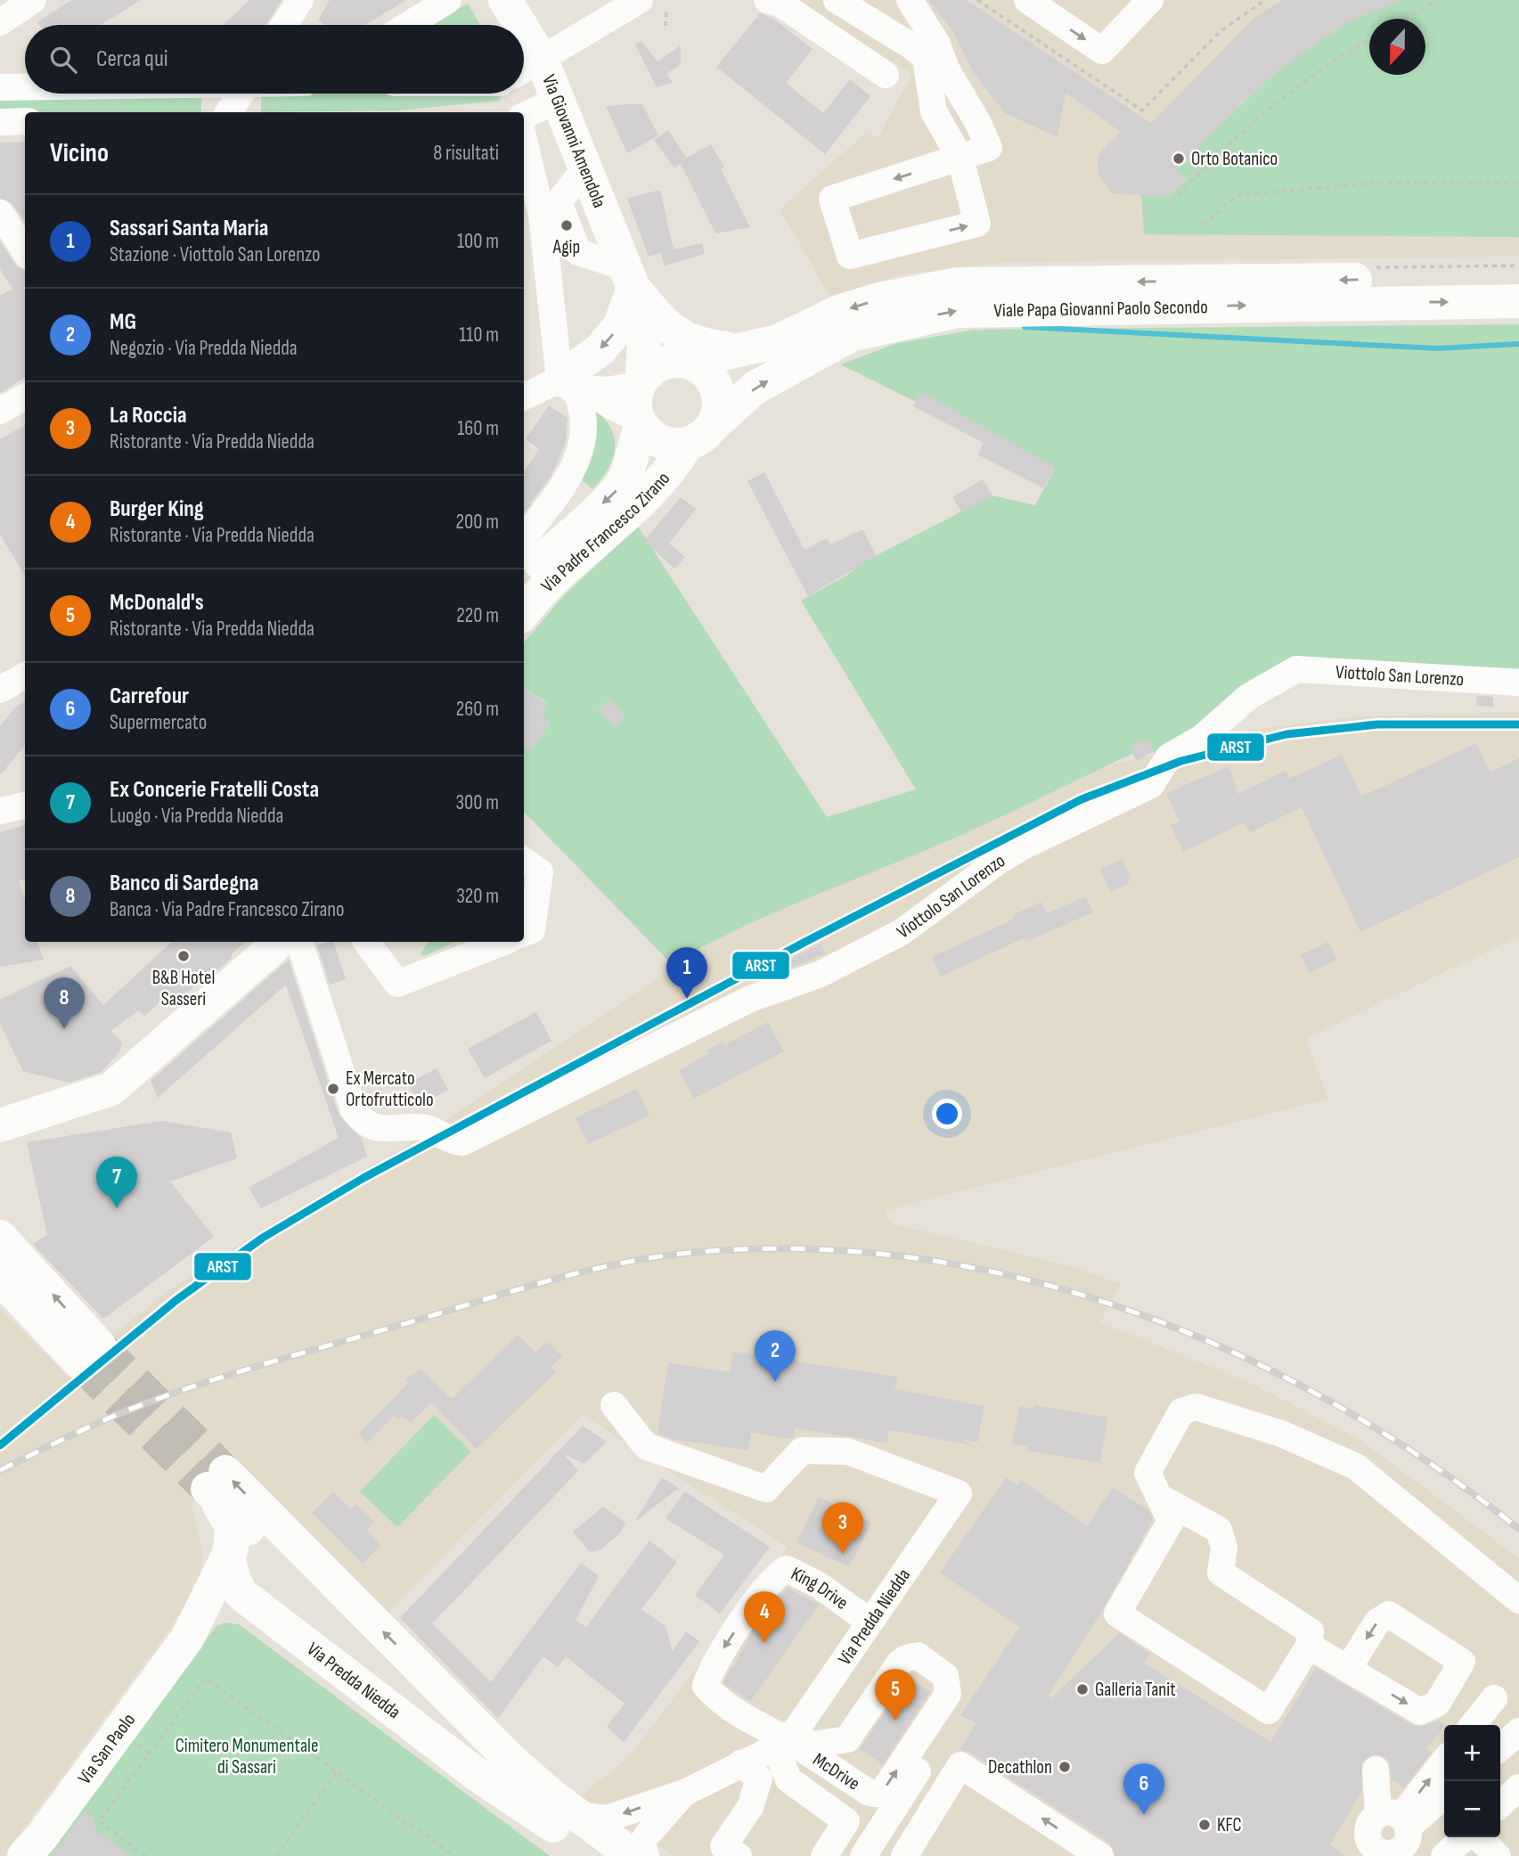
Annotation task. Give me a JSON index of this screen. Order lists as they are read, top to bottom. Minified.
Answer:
{"streets":{"main road":["Via Giovanni Amendola","Viale Papa Giovanni Paolo Secondo","Via Padre Francesco Zirano","Via Predda Niedda","Via San Paolo"],"street":["Viottolo San Lorenzo","King Drive","McDrive"]},"crossings":[["Via Giovanni Amendola","Viale Papa Giovanni Paolo Secondo"],["Via Giovanni Amendola","Via Padre Francesco Zirano"],["Viale Papa Giovanni Paolo Secondo","Via Padre Francesco Zirano"],["King Drive","Via Predda Niedda"],["King Drive","McDrive"],["Via Predda Niedda","Via San Paolo"],["Via Predda Niedda","McDrive"]],"parks":["Cimitero Monumentale di Sassari"],"places":["Orto Botanico","Agip","B&B Hotel Sasseri","Ex Mercato Ortofrutticolo","Galleria Tanit","Decathlon","KFC"],"lines":["transit line ARST"],"north":"bottom","page":{"search":"Cerca qui","heading":["Vicino","8 risultati"],"list":[{"mark":"1","name":"Sassari Santa Maria","note":"Stazione · Viottolo San Lorenzo","value":"100 m"},{"mark":"2","name":"MG","note":"Negozio · Via Predda Niedda","value":"110 m"},{"mark":"3","name":"La Roccia","note":"Ristorante · Via Predda Niedda","value":"160 m"},{"mark":"4","name":"Burger King","note":"Ristorante · Via Predda Niedda","value":"200 m"},{"mark":"5","name":"McDonald's","note":"Ristorante · Via Predda Niedda","value":"220 m"},{"mark":"6","name":"Carrefour","note":"Supermercato","value":"260 m"},{"mark":"7","name":"Ex Concerie Fratelli Costa","note":"Luogo · Via Predda Niedda","value":"300 m"},{"mark":"8","name":"Banco di Sardegna","note":"Banca · Via Padre Francesco Zirano","value":"320 m"}],"pins":["1","8","7","2","3","4","5","6"],"map_buttons":["+","−"]}}
